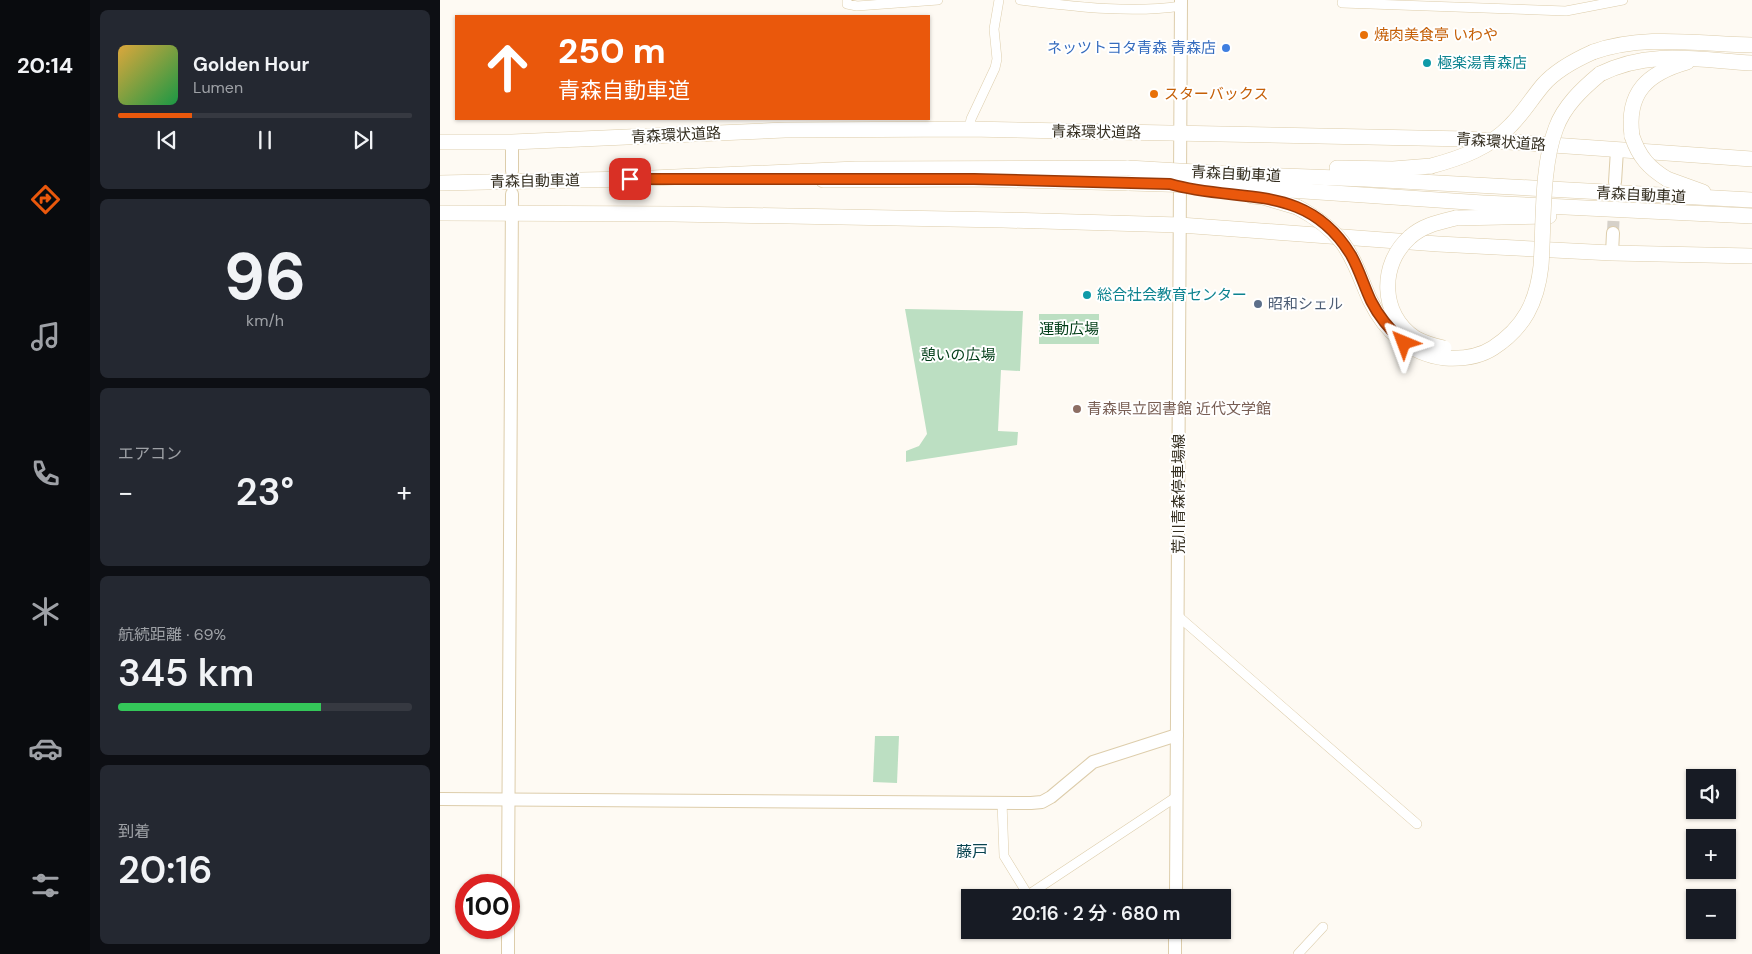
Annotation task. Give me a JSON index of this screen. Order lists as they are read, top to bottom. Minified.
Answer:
{"streets":{"highway":["青森環状道路","青森自動車道"],"street":["荒川青森停車場線"]},"crossings":[["青森環状道路","荒川青森停車場線"]],"districts":["藤戸"],"parks":["運動広場","憩いの広場"],"places":["焼肉美食亭 いわや","ネッツトヨタ青森 青森店","極楽湯青森店","スターバックス","総合社会教育センター","昭和シェル","青森県立図書館 近代文学館"],"page":{"tabs":"20:14","turn":["250 m","青森自動車道"],"song":["Golden Hour","Lumen"],"tile":[["96","km/h"],"エアコン",["航続距離 · 69%","345 km"],["到着","20:16"]],"heat":["−","23°","+"],"map_buttons":["+","−"],"limit":"100","trip":"20:16 · 2 分 · 680 m"}}
